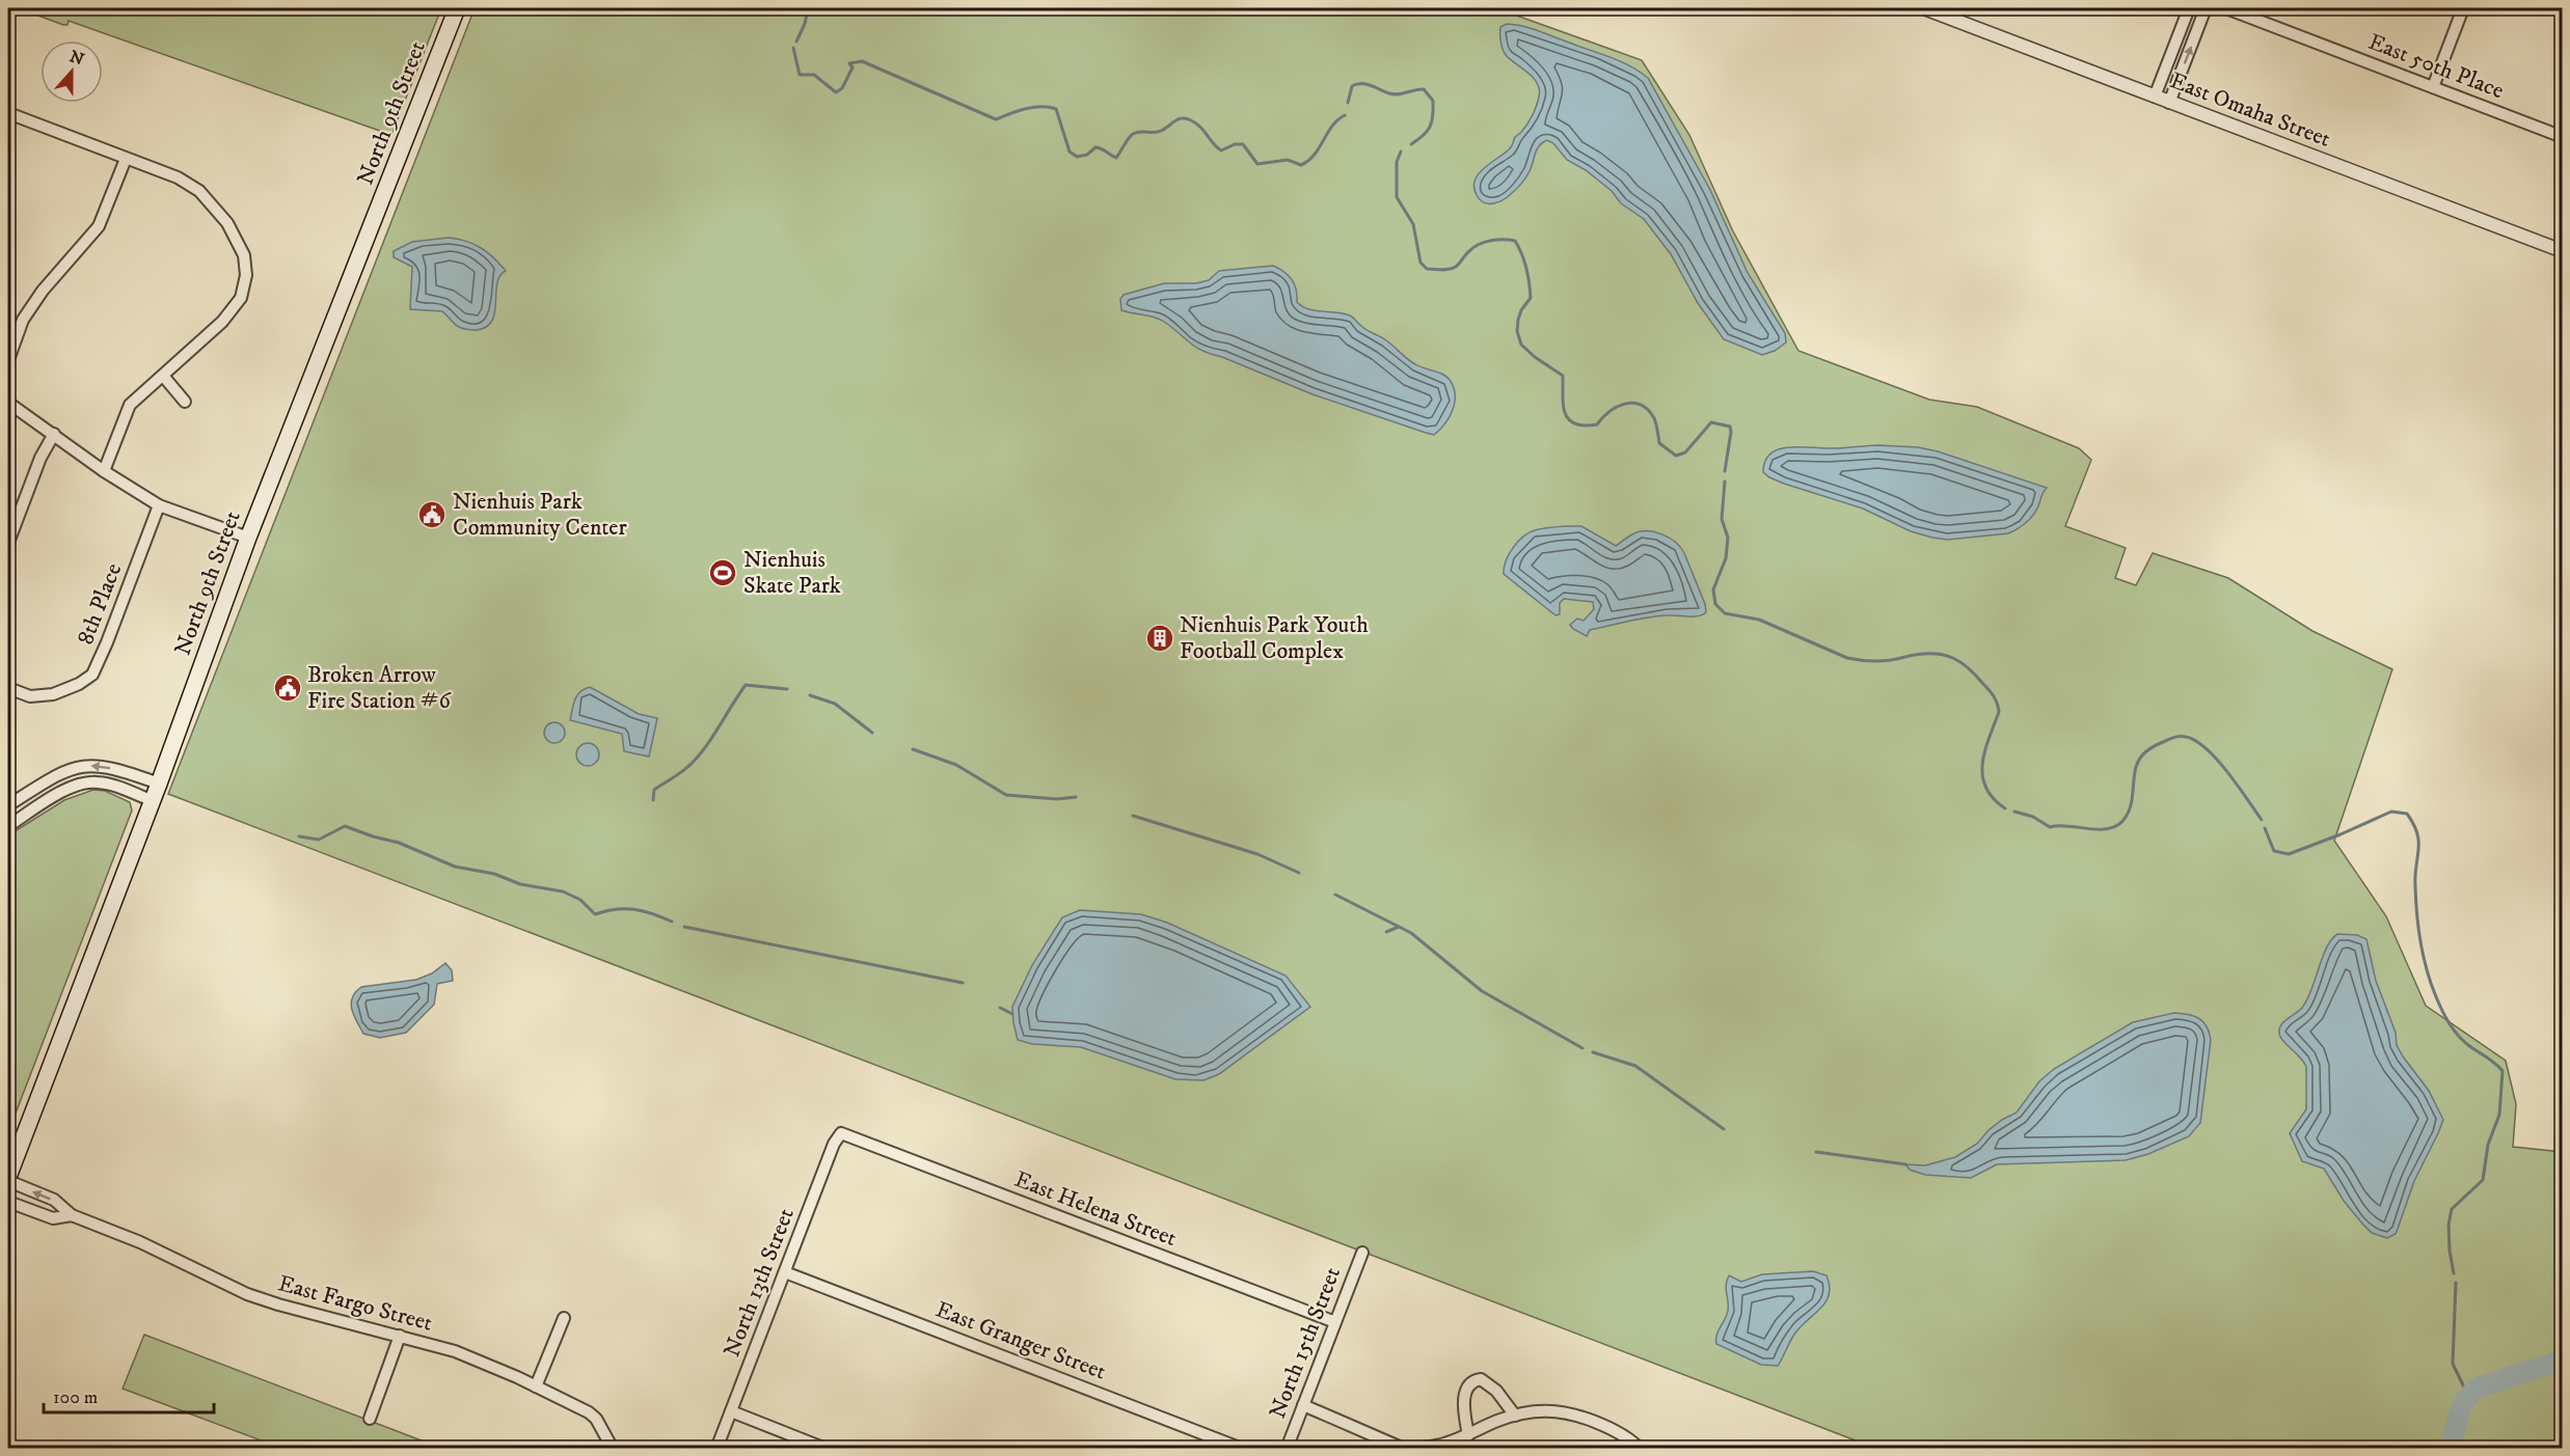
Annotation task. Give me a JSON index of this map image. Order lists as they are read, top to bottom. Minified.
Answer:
{"streets":{"main road":["North 9th Street"],"street":["East 50th Place","East Omaha Street","8th Place","East Helena Street","North 13th Street","East Fargo Street","East Granger Street","North 15th Street"]},"crossings":[["East Helena Street","North 13th Street"],["East Helena Street","North 15th Street"],["North 13th Street","East Granger Street"]],"places":{"public building":["Nienhuis Park Community Center","Broken Arrow Fire Station #6"],"sports":["Nienhuis Skate Park"],"building":["Nienhuis Park Youth Football Complex"]},"scale_bar":"100 m","north":"top"}
